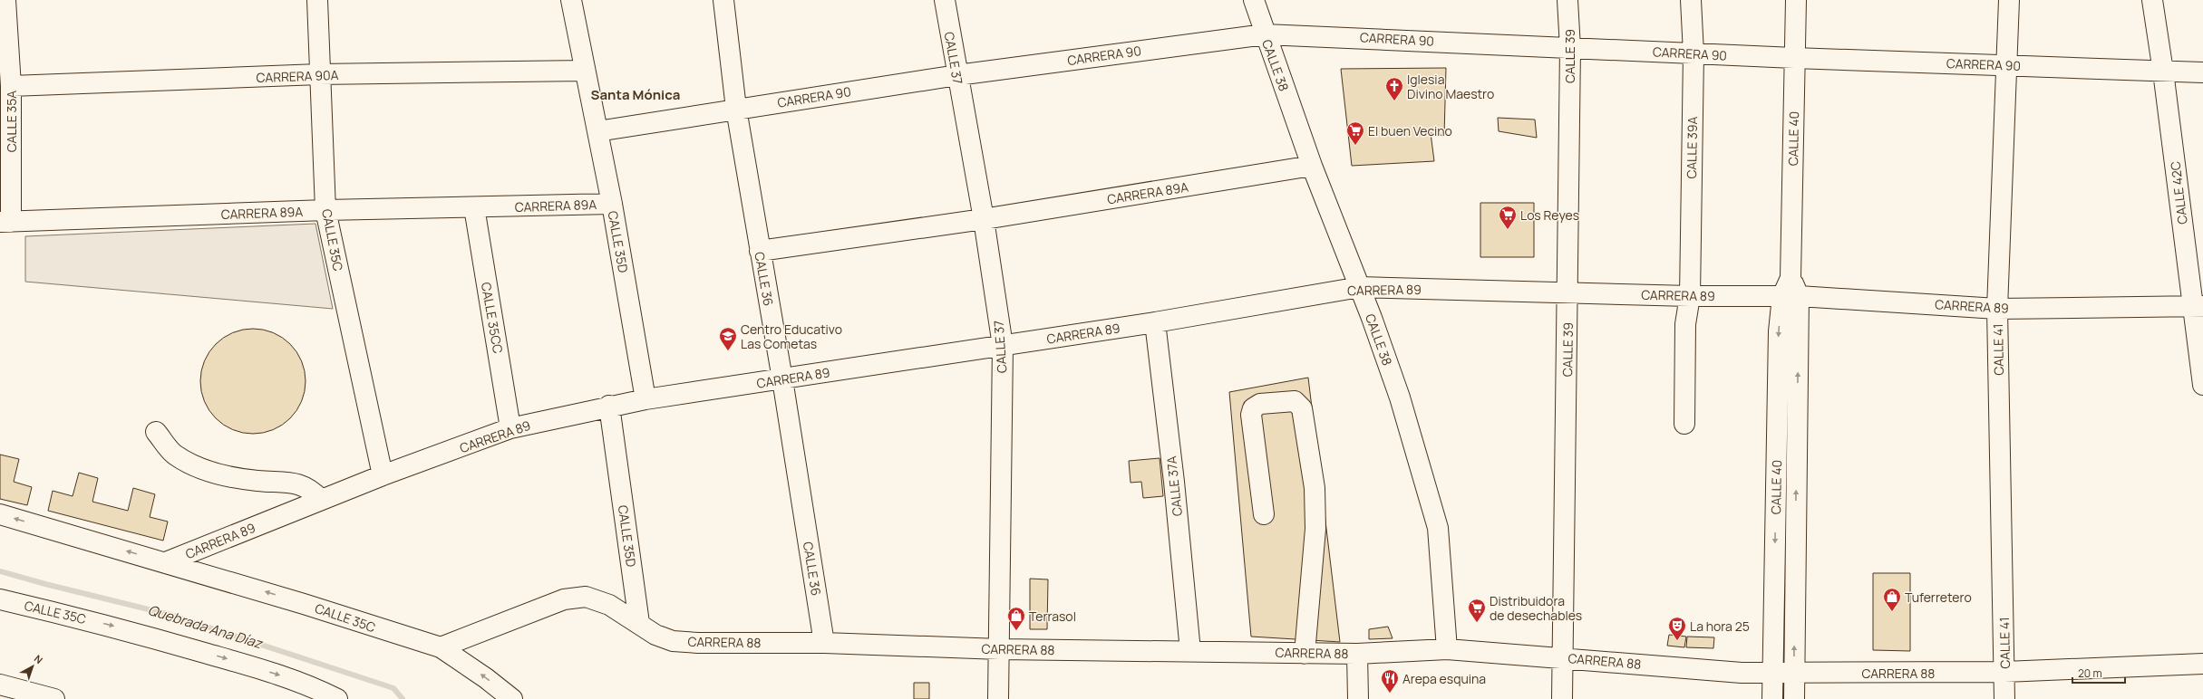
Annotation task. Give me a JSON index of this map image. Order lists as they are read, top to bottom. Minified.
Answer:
{"streets":{"street":["CARRERA 90","CALLE 39","CALLE 37","CALLE 38","CARRERA 90A","CALLE 35A","CALLE 40","CALLE 39A","CARRERA 89A","CALLE 42C","CALLE 35C","CALLE 35D","CALLE 36","CARRERA 89","CALLE 35CC","CALLE 41","CALLE 37A","CARRERA 88"]},"crossings":[["CARRERA 90","CALLE 39"],["CARRERA 90","CALLE 37"],["CARRERA 90","CALLE 38"],["CARRERA 90","CALLE 40"],["CARRERA 90","CALLE 39A"],["CARRERA 90","CALLE 42C"],["CARRERA 90","CALLE 35D"],["CARRERA 90","CALLE 36"],["CARRERA 90","CALLE 41"],["CALLE 39","CARRERA 89"],["CALLE 39","CARRERA 88"],["CALLE 37","CARRERA 89A"],["CALLE 37","CARRERA 89"],["CALLE 37","CARRERA 88"],["CALLE 38","CARRERA 89A"],["CALLE 38","CARRERA 89"],["CALLE 38","CARRERA 88"],["CARRERA 90A","CALLE 35A"],["CARRERA 90A","CALLE 35C"],["CARRERA 90A","CALLE 35D"],["CALLE 35A","CARRERA 89A"],["CALLE 40","CARRERA 89"],["CALLE 40","CARRERA 88"],["CALLE 39A","CARRERA 89"],["CARRERA 89A","CALLE 35C"],["CARRERA 89A","CALLE 35D"],["CARRERA 89A","CALLE 36"],["CARRERA 89A","CALLE 35CC"],["CALLE 42C","CARRERA 89"],["CALLE 35C","CARRERA 89"],["CALLE 35C","CARRERA 88"],["CALLE 35D","CARRERA 89"],["CALLE 35D","CARRERA 88"],["CALLE 36","CARRERA 89"],["CALLE 36","CARRERA 88"],["CARRERA 89","CALLE 35CC"],["CARRERA 89","CALLE 41"],["CARRERA 89","CALLE 37A"],["CALLE 41","CARRERA 88"],["CALLE 37A","CARRERA 88"]],"districts":["Santa Mónica"],"water":["Quebrada Ana Díaz"],"places":{"church":["Iglesia Divino Maestro"],"supermarket":["El buen Vecino","Los Reyes","Distribuidora de desechables"],"school or university":["Centro Educativo Las Cometas"],"shop":["Tuferretero","Terrasol"],"theatre":["La hora 25"],"restaurant":["Arepa esquina"]},"scale_bar":"20 m","north":"top right"}
